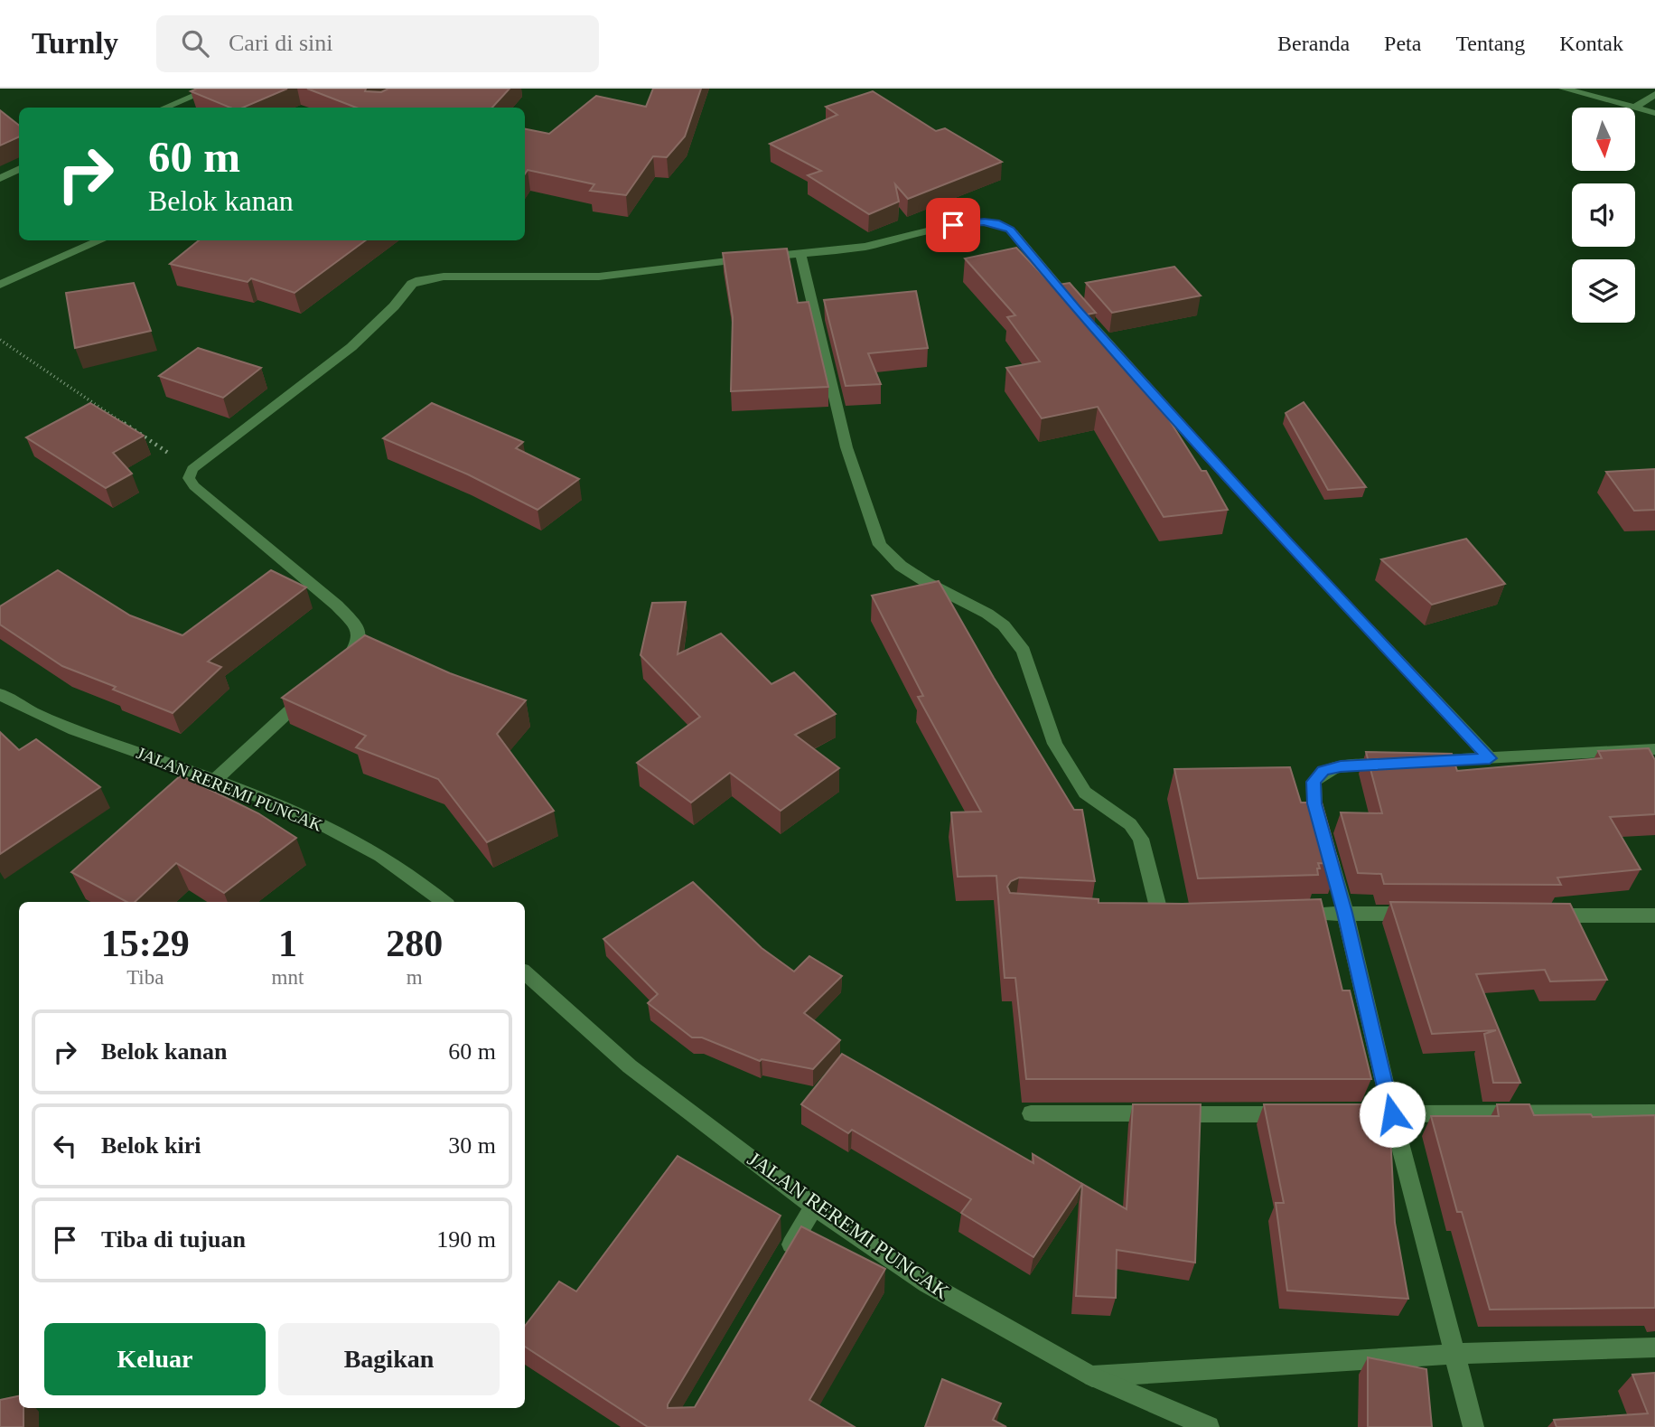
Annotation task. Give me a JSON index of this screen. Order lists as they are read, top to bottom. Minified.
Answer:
{"streets":{"street":["JALAN REREMI PUNCAK"]},"north":"bottom","page":{"header":"Turnly","search":"Cari di sini","nav":["Beranda","Peta","Tentang","Kontak"],"turn":["60 m","Belok kanan"],"eta":["15:29","Tiba","1","mnt","280","m"],"list":[{"name":"Belok kanan","value":"60 m"},{"name":"Belok kiri","value":"30 m"},{"name":"Tiba di tujuan","value":"190 m"}],"buttons":["Keluar","Bagikan"]}}
